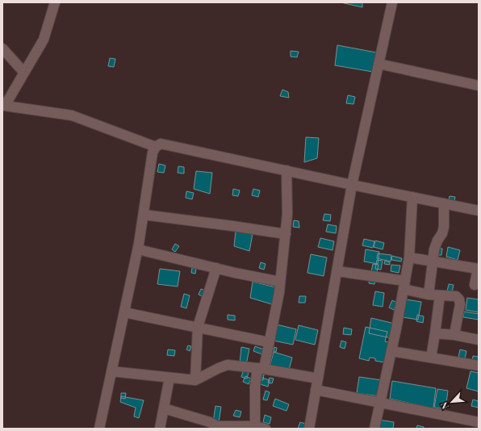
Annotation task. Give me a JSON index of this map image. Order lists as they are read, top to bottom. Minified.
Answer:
{"north":"bottom left"}
